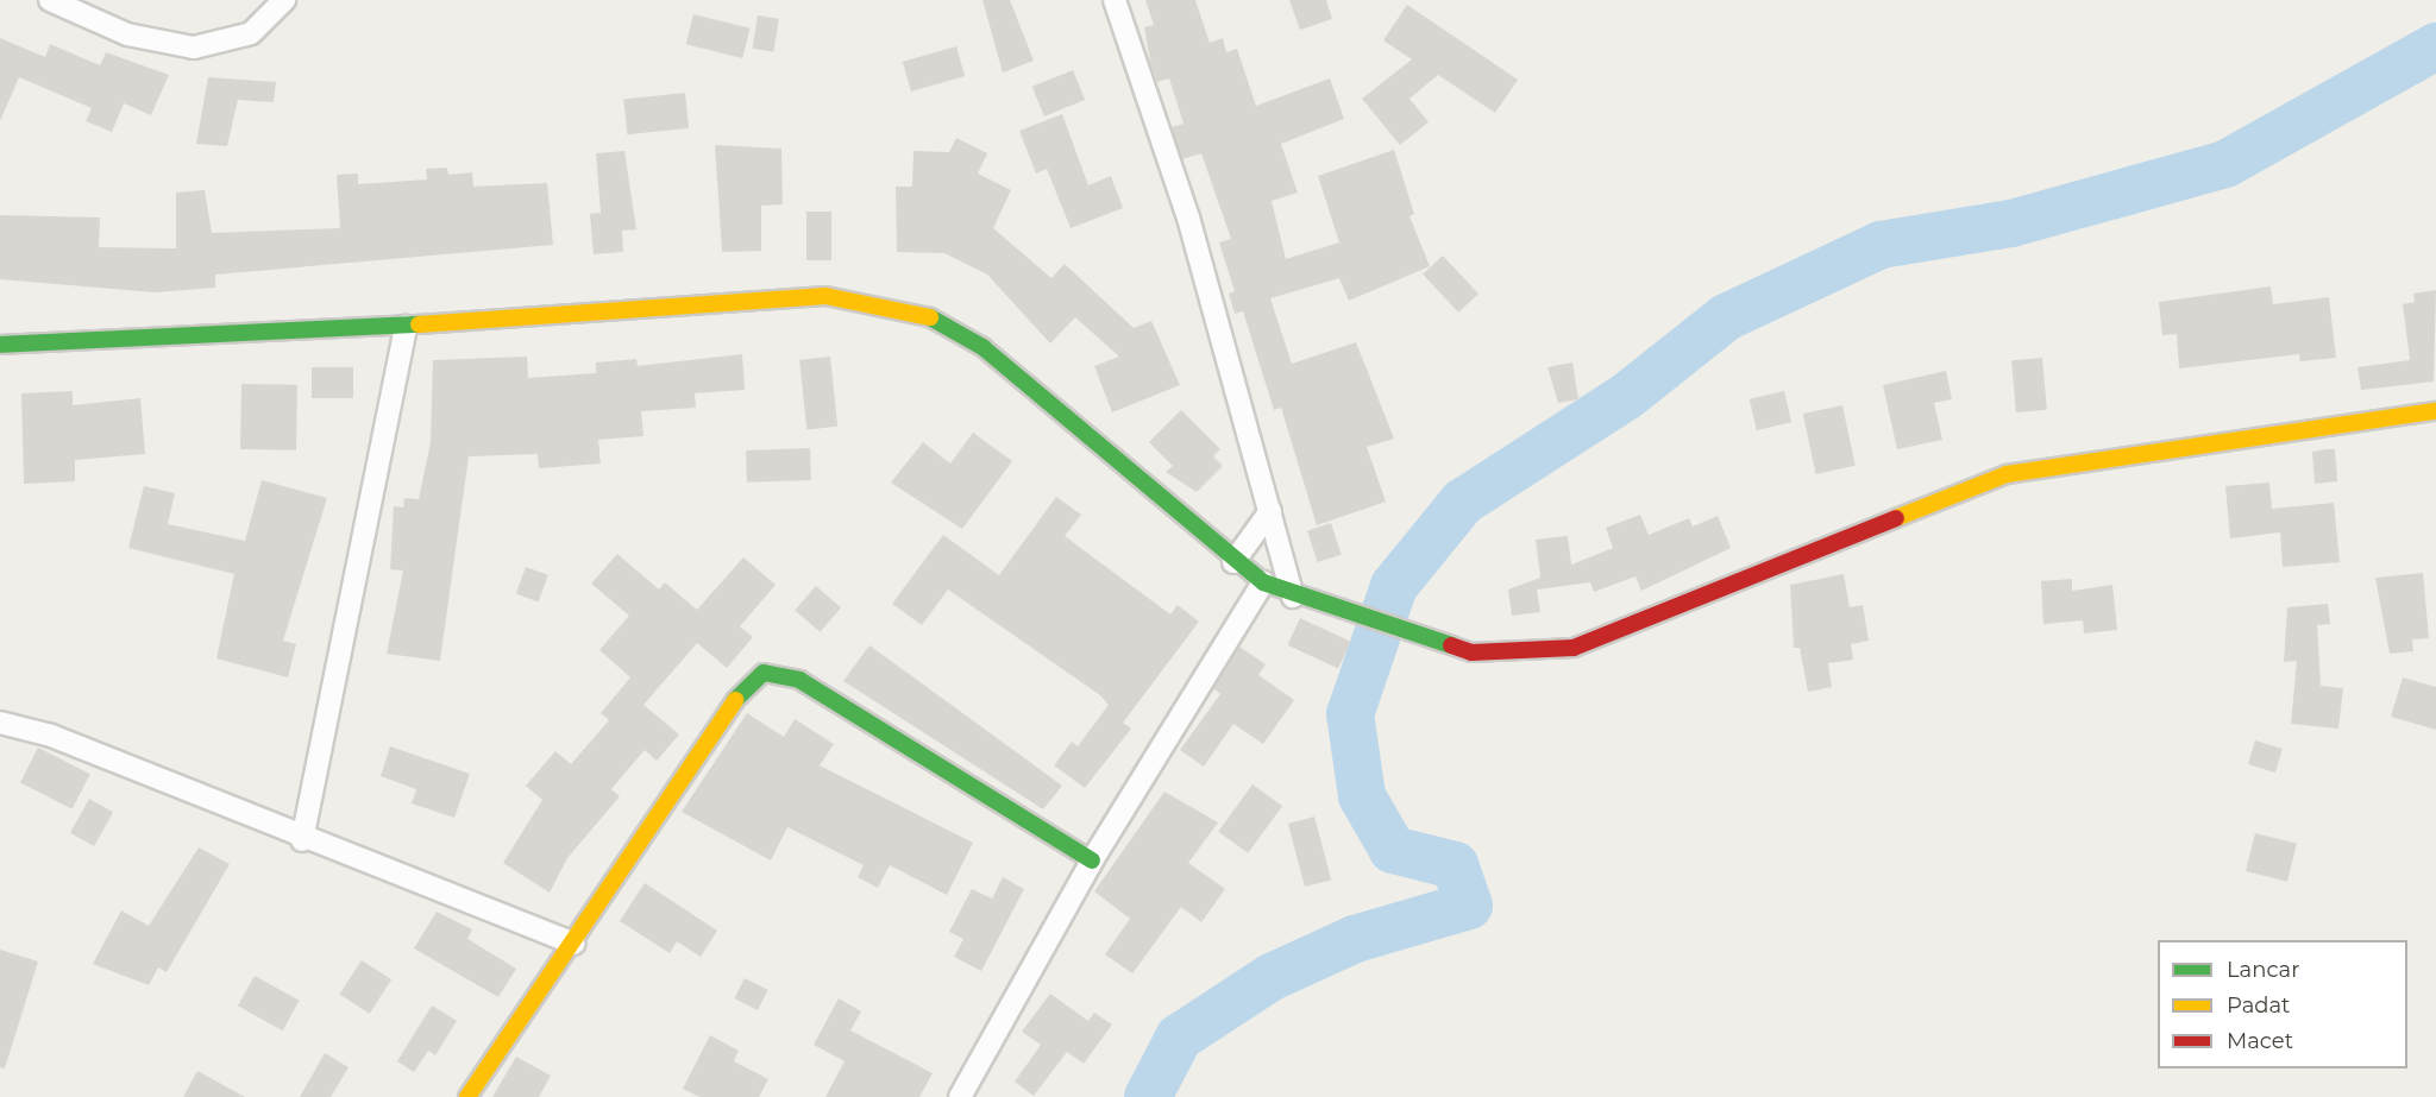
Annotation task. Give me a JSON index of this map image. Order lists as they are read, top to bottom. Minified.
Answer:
{"legend":["Lancar","Padat","Macet"]}
